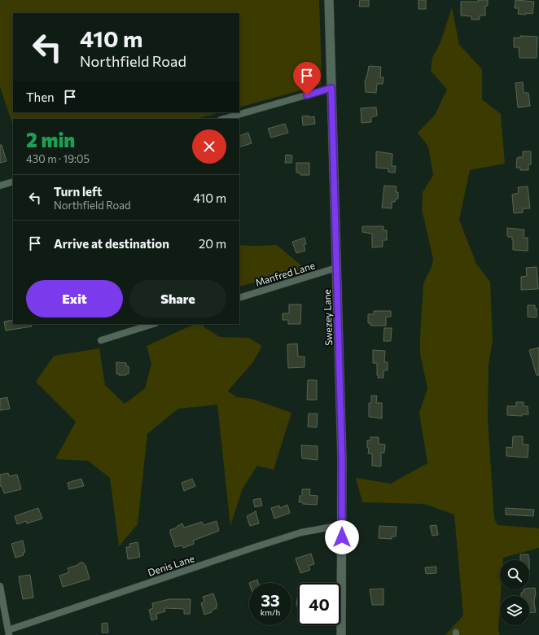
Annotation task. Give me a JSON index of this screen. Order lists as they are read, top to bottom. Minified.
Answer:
{"streets":{"street":["Manfred Lane","Swezey Lane","Denis Lane"]},"crossings":[["Manfred Lane","Swezey Lane"],["Swezey Lane","Denis Lane"]],"page":{"turn":["410 m","Northfield Road"],"then":"Then","heading":["2 min","430 m · 19:05"],"list":[{"name":"Turn left","note":"Northfield Road","value":"410 m"},{"name":"Arrive at destination","value":"20 m"}],"buttons":["Exit","Share"],"speed":"33 km/h","limit":"40"}}
